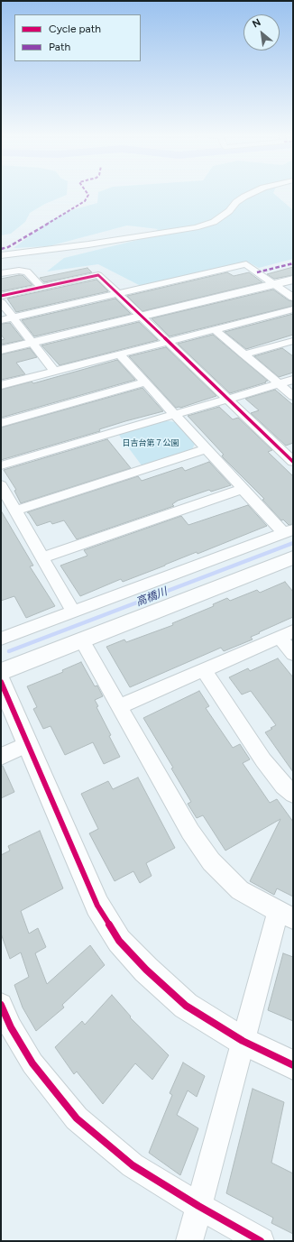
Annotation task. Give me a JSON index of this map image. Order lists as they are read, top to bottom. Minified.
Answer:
{"water":["高橋川"],"parks":["日吉台第７公園"],"legend":["Cycle path","Path"],"north":"top left"}
